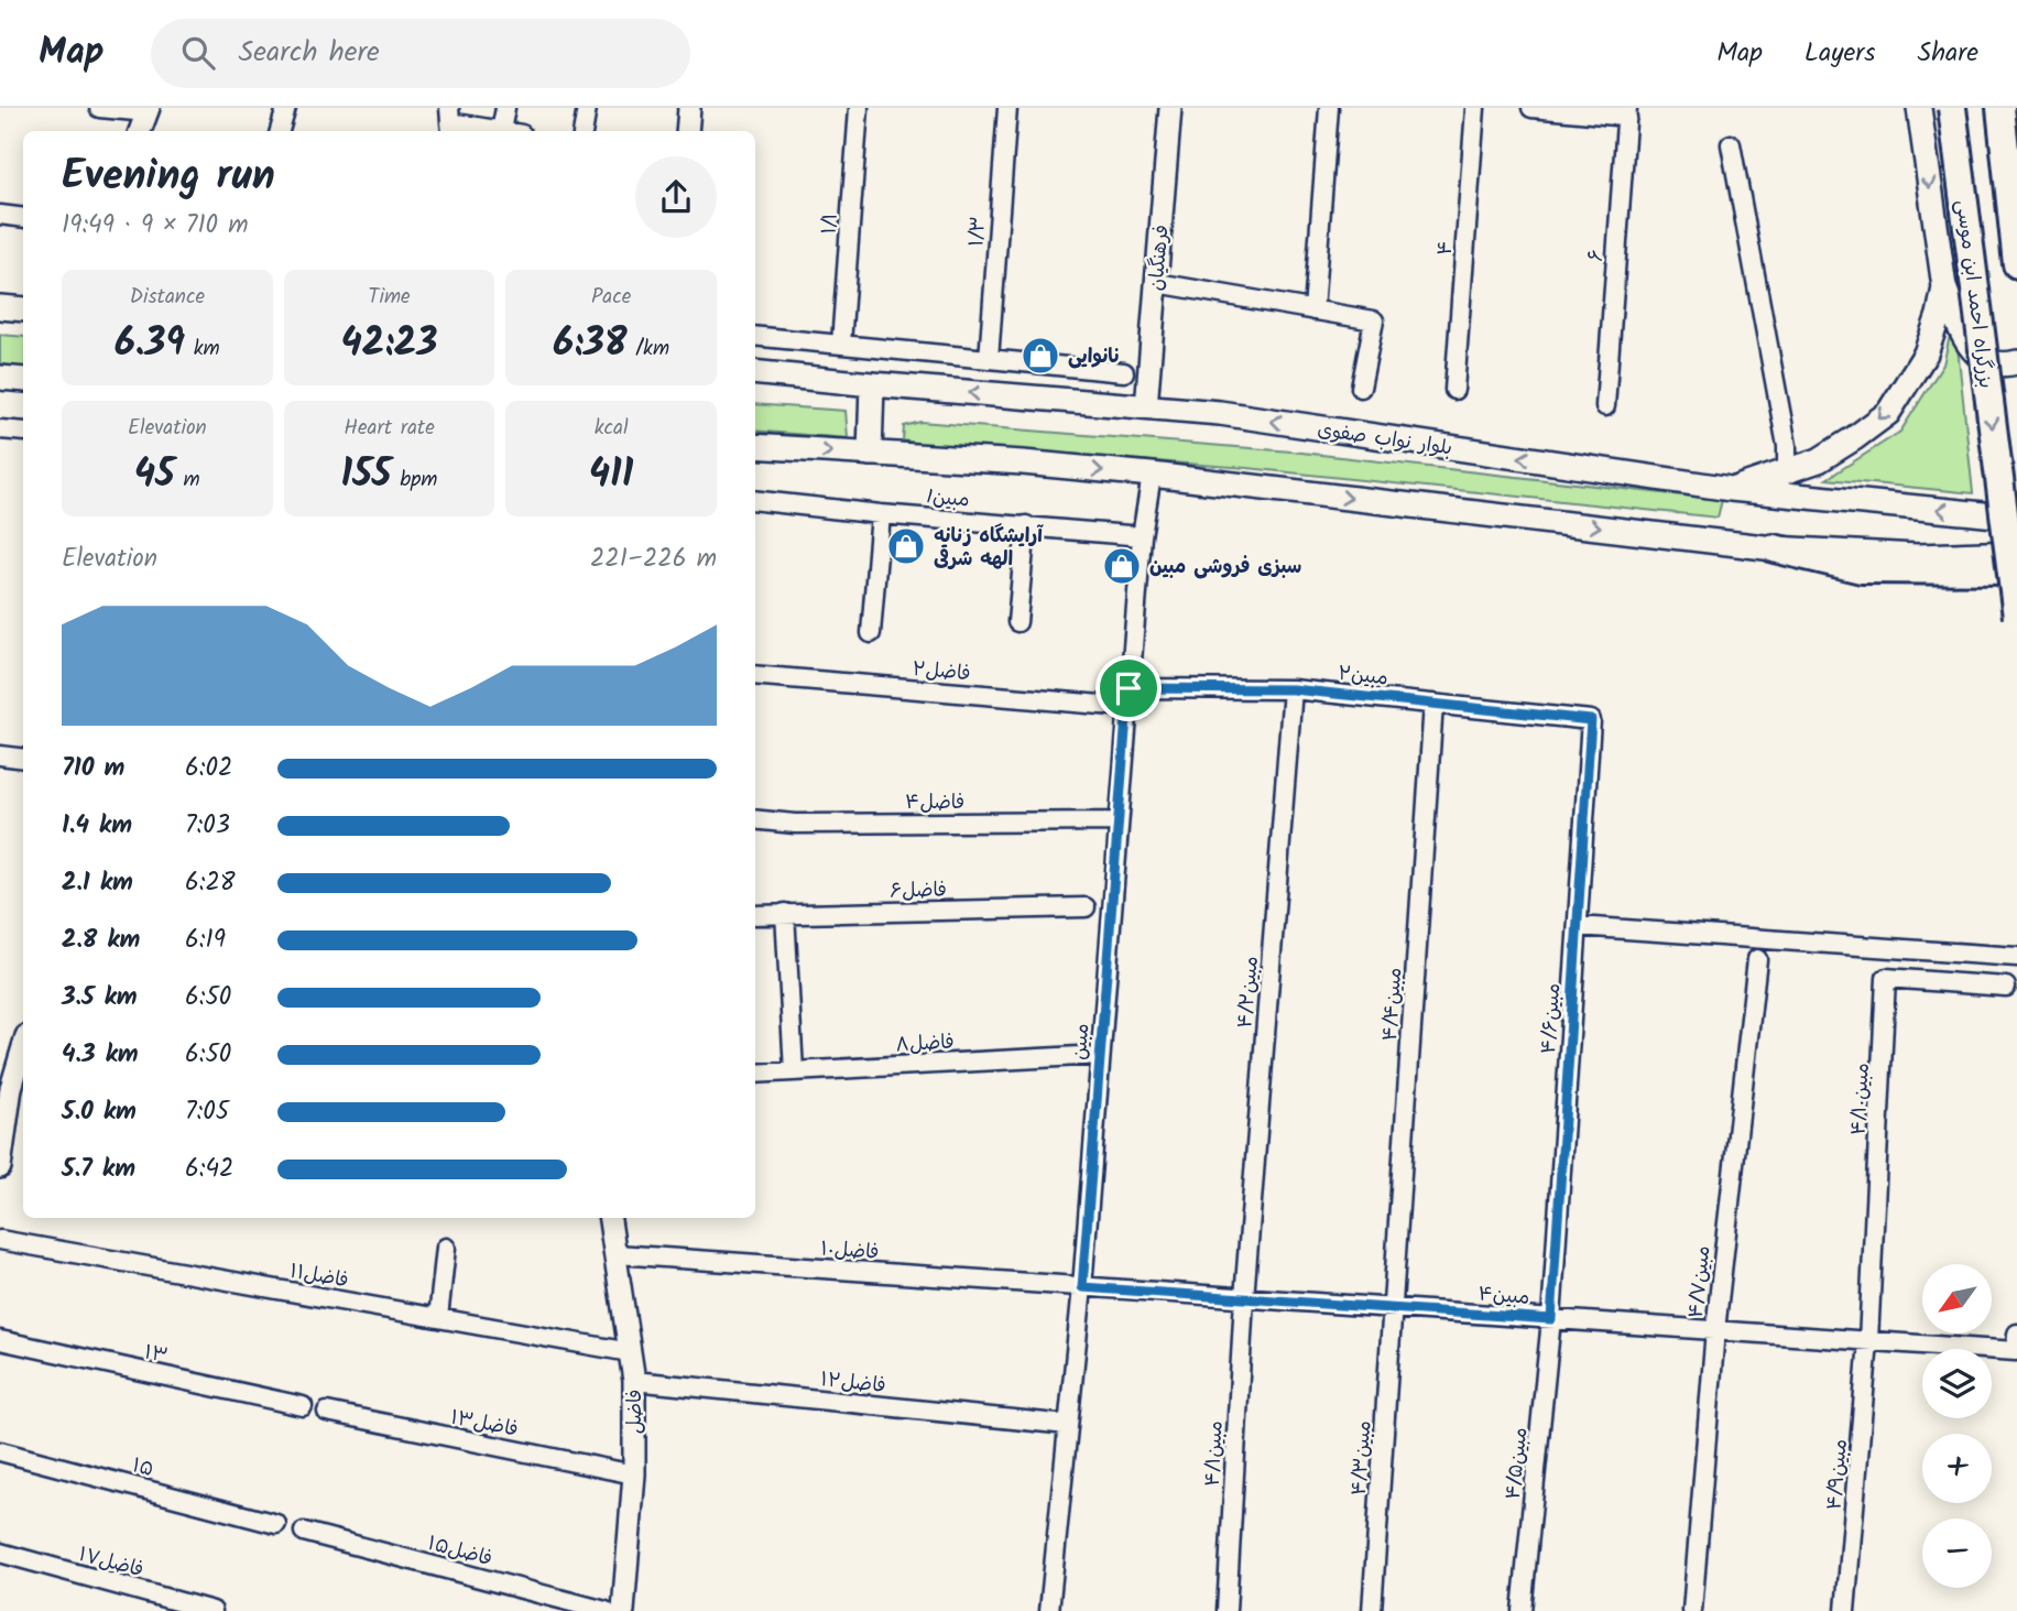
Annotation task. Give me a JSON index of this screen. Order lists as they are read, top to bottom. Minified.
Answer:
{"streets":{"highway":["بزرگراه احمد ابن موسی"],"main road":["بلوار نواب صفوی"],"street":["۱/۱","۱/۳","۴","۶","فرهنگیان","1مبین","۲فاضل","۲مبین","۴فاضل","۶فاضل","۴/۲مبین","۴/۴مبین","۴/۶مبین","مبین","۸فاضل","۴/۱۰مبین","۱۰فاضل","۱۱فاضل","۴/۷مبین","۴مبین","۱۳","۱۲فاضل","فاضل","۱۳فاضل","۴/۱مبین","۴/۳مبین","۴/۵مبین","۱۵","۴/۹مبین","۱۵فاضل","۱۷فاضل"]},"crossings":[["فرهنگیان","بلوار نواب صفوی"],["1مبین","مبین"],["۲فاضل","مبین"],["۲مبین","۴/۲مبین"],["۲مبین","۴/۴مبین"],["۲مبین","۴/۶مبین"],["۲مبین","مبین"],["۴فاضل","مبین"],["۴/۲مبین","۴مبین"],["۴/۲مبین","۴/۱مبین"],["۴/۴مبین","۴مبین"],["۴/۴مبین","۴/۳مبین"],["۴/۶مبین","۴مبین"],["۴/۶مبین","۴/۵مبین"],["مبین","۸فاضل"],["مبین","۱۰فاضل"],["مبین","۴مبین"],["مبین","۱۲فاضل"],["۴/۱۰مبین","۴مبین"],["۴/۱۰مبین","۴/۹مبین"],["۱۰فاضل","۴مبین"],["۱۰فاضل","فاضل"],["۱۱فاضل","فاضل"],["۴/۷مبین","۴مبین"],["۴مبین","۴/۱مبین"],["۴مبین","۴/۳مبین"],["۴مبین","۴/۵مبین"],["۴مبین","۴/۹مبین"],["۱۲فاضل","فاضل"],["فاضل","۱۳فاضل"]],"places":{"shop":["نانوایی","آرایشگاه زنانه الهه شرقی","سبزی فروشی مبین"]},"north":"bottom left","page":{"header":"Map","search":"Search here","nav":["Map","Layers","Share"],"heading":["Evening run","19:49 · 9 × 710 m"],"stats":[["Distance","6.39 km"],["Time","42:23"],["Pace","6:38 /km"],["Elevation","45 m"],["Heart rate","155 bpm"],["kcal","411"]],"chart":["Elevation","221–226 m"],"list":[{"name":"710 m","note":"6:02"},{"name":"1.4 km","note":"7:03"},{"name":"2.1 km","note":"6:28"},{"name":"2.8 km","note":"6:19"},{"name":"3.5 km","note":"6:50"},{"name":"4.3 km","note":"6:50"},{"name":"5.0 km","note":"7:05"},{"name":"5.7 km","note":"6:42"}],"map_buttons":["+","−"]}}
